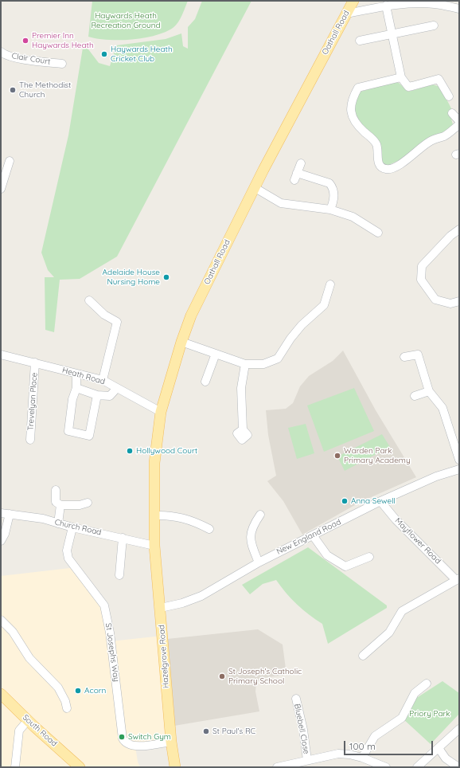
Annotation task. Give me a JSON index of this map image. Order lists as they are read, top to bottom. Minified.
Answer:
{"streets":{"main road":["Oathall Road","Hazelgrove Road","South Road"],"street":["Clair Court","Heath Road","Trevelyan Place","Church Road","New England Road","Mayflower Road","St Josephs Way","Bluebell Close"]},"crossings":[["Oathall Road","Heath Road"],["Oathall Road","Church Road"],["Oathall Road","Hazelgrove Road"],["Heath Road","Trevelyan Place"],["Church Road","St Josephs Way"],["Church Road","Hazelgrove Road"],["New England Road","Mayflower Road"],["New England Road","Hazelgrove Road"],["St Josephs Way","Hazelgrove Road"]],"parks":["Haywards Heath Recreation Ground","Priory Park"],"places":["Premier Inn Haywards Heath","Haywards Heath Cricket Club","The Methodist Church","Adelaide House Nursing Home","Hollywood Court","Warden Park Primary Academy","Anna Sewell","St Joseph's Catholic Primary School","Acorn","St Paul's RC","Switch Gym"],"scale_bar":"100 m"}
